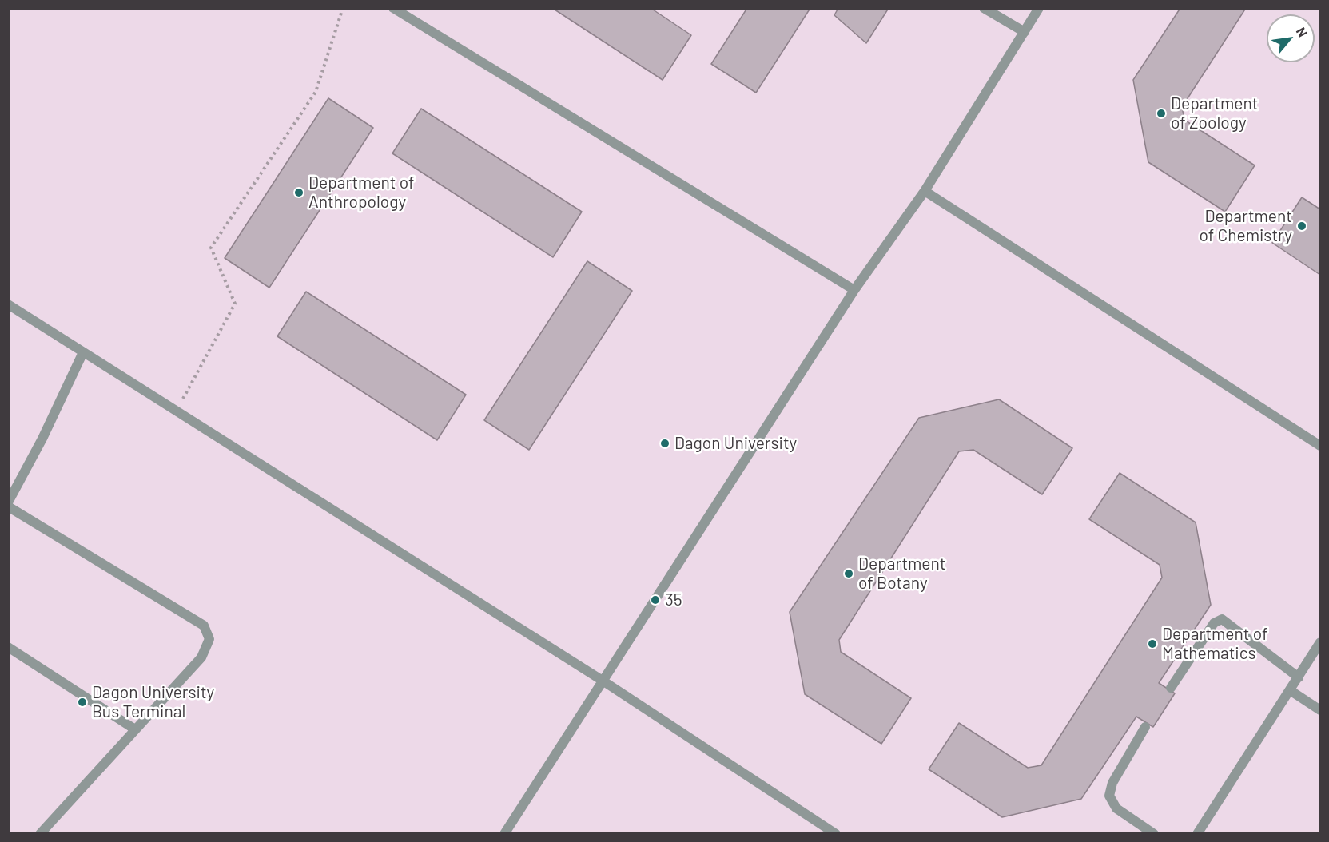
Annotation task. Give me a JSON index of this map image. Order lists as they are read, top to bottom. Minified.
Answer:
{"places":["Department of Zoology","Department of Anthropology","Department of Chemistry","Dagon University","Department of Botany","35","Department of Mathematics","Dagon University Bus Terminal"],"north":"top right"}
